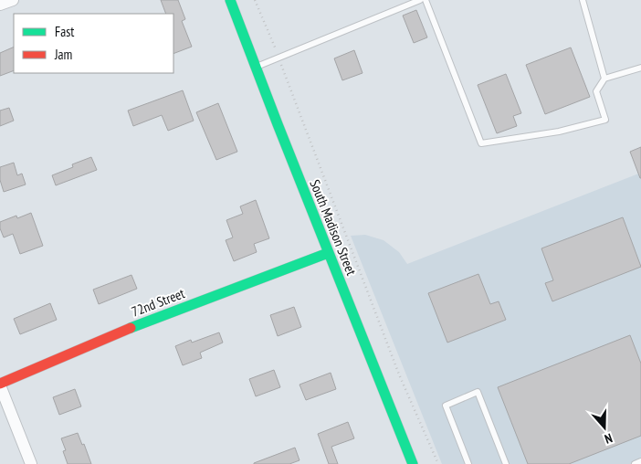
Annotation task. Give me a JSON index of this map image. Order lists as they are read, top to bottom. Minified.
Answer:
{"streets":{"street":["South Madison Street","72nd Street"]},"crossings":[["South Madison Street","72nd Street"]],"legend":["Fast","Jam"],"north":"bottom"}
